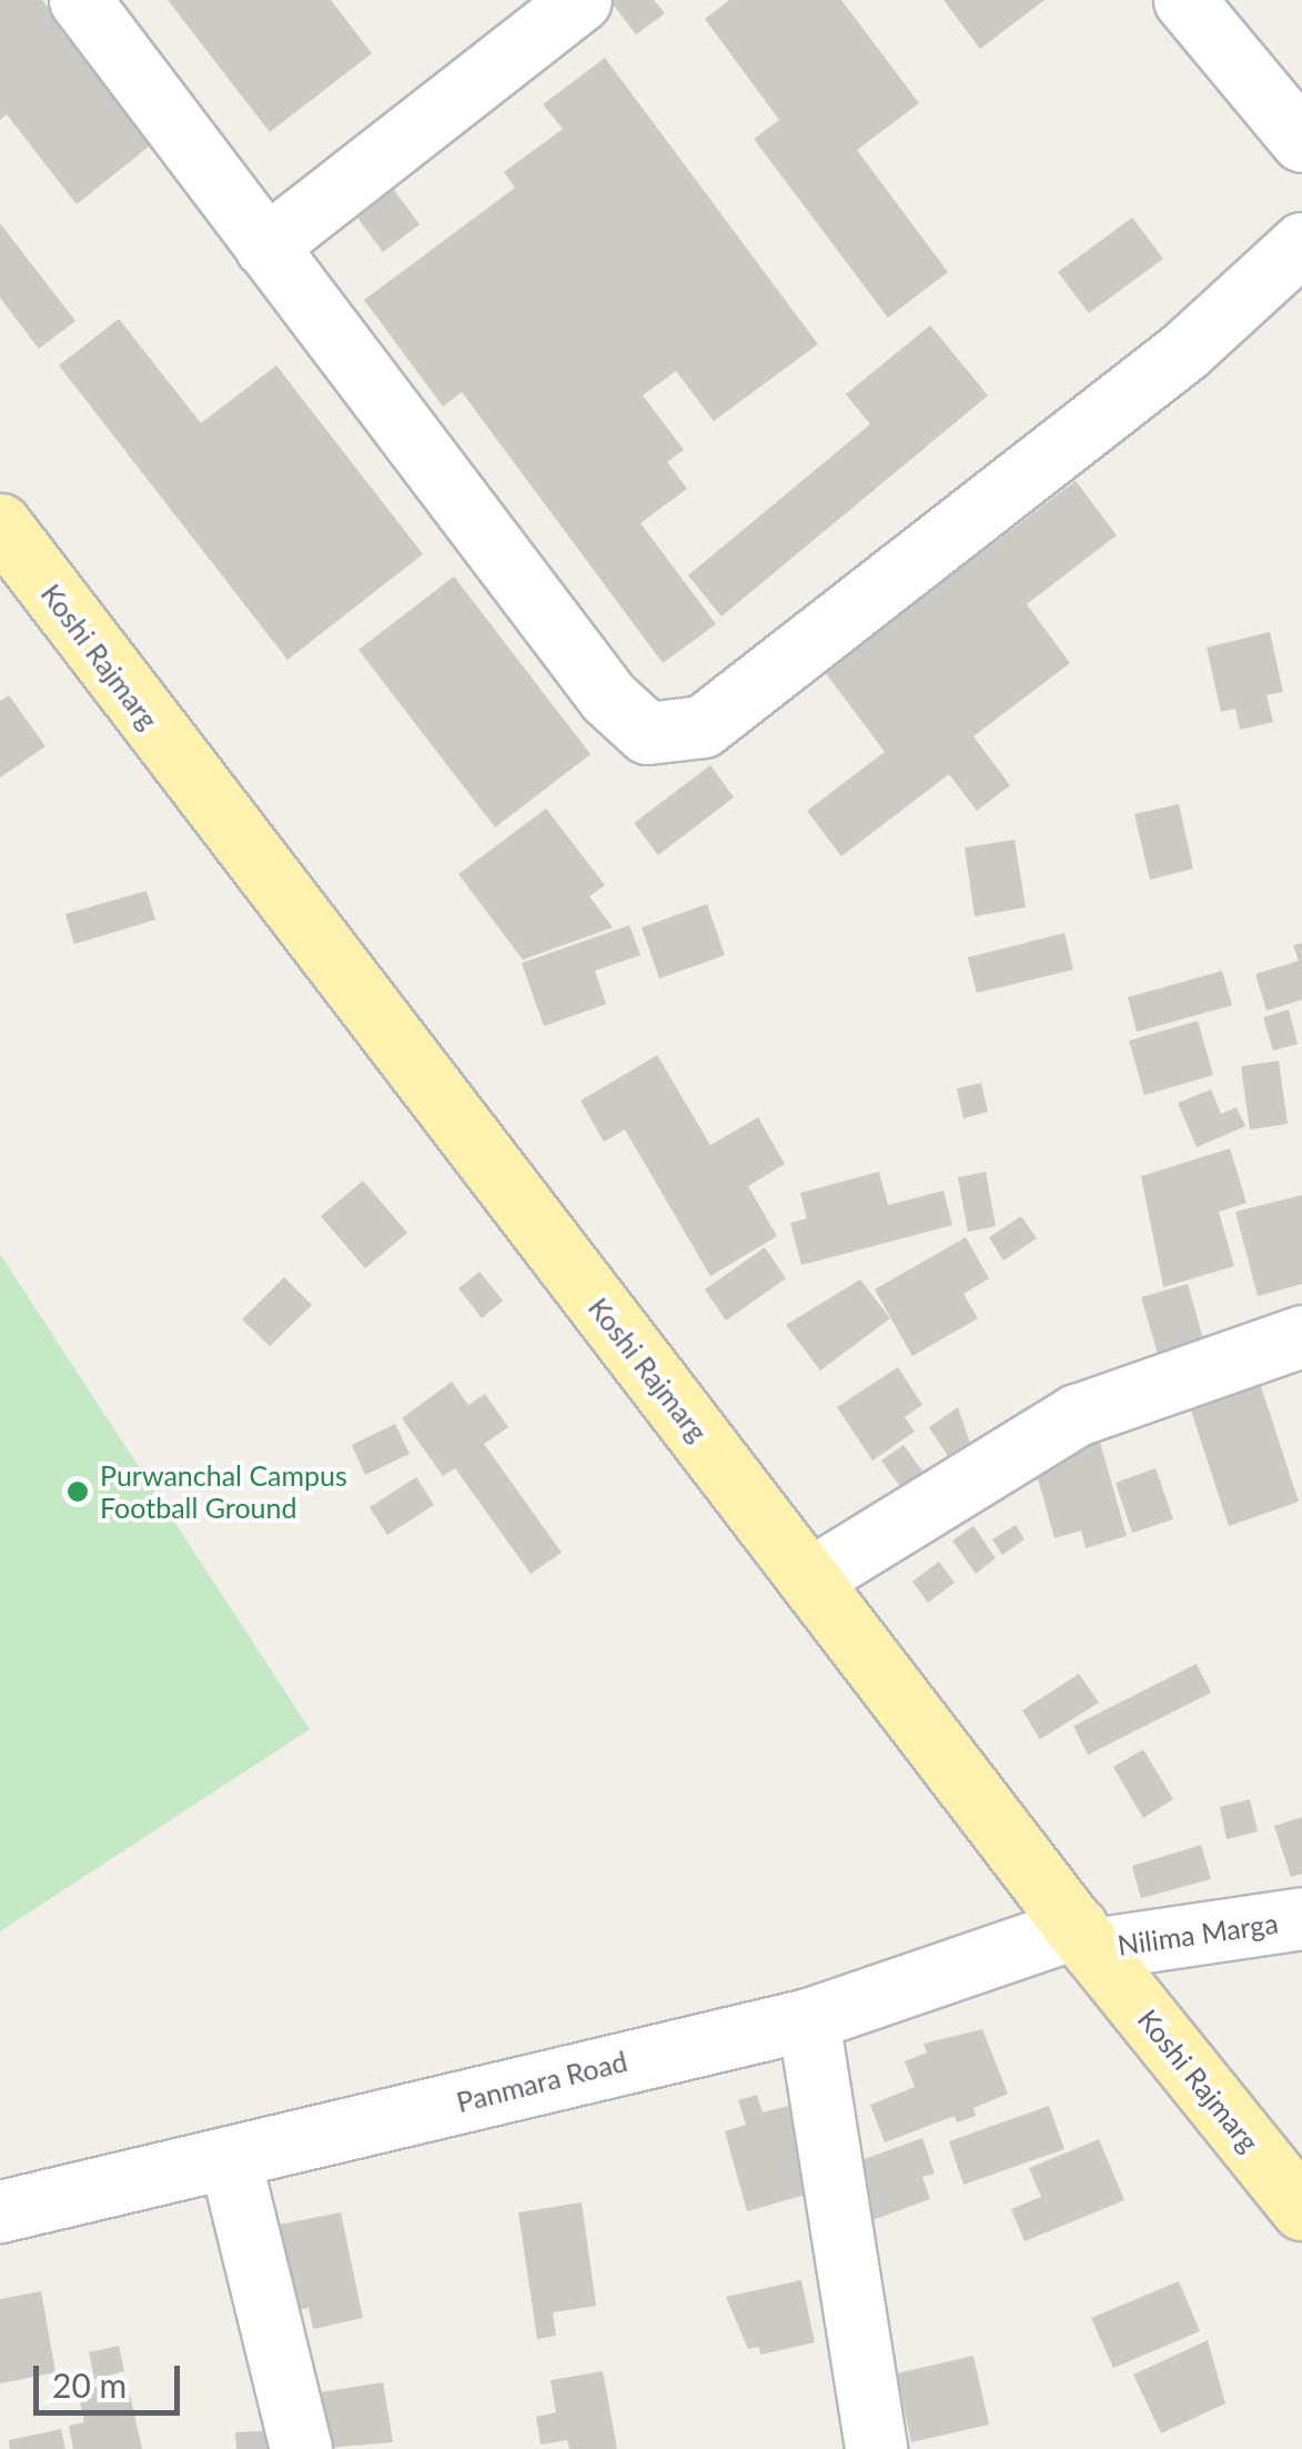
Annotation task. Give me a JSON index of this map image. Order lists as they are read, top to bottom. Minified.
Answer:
{"streets":{"main road":["Koshi Rajmarg"],"street":["Nilima Marga","Panmara Road"]},"crossings":[["Koshi Rajmarg","Nilima Marga"],["Koshi Rajmarg","Panmara Road"],["Nilima Marga","Panmara Road"]],"places":["Purwanchal Campus Football Ground"],"scale_bar":"20 m"}
